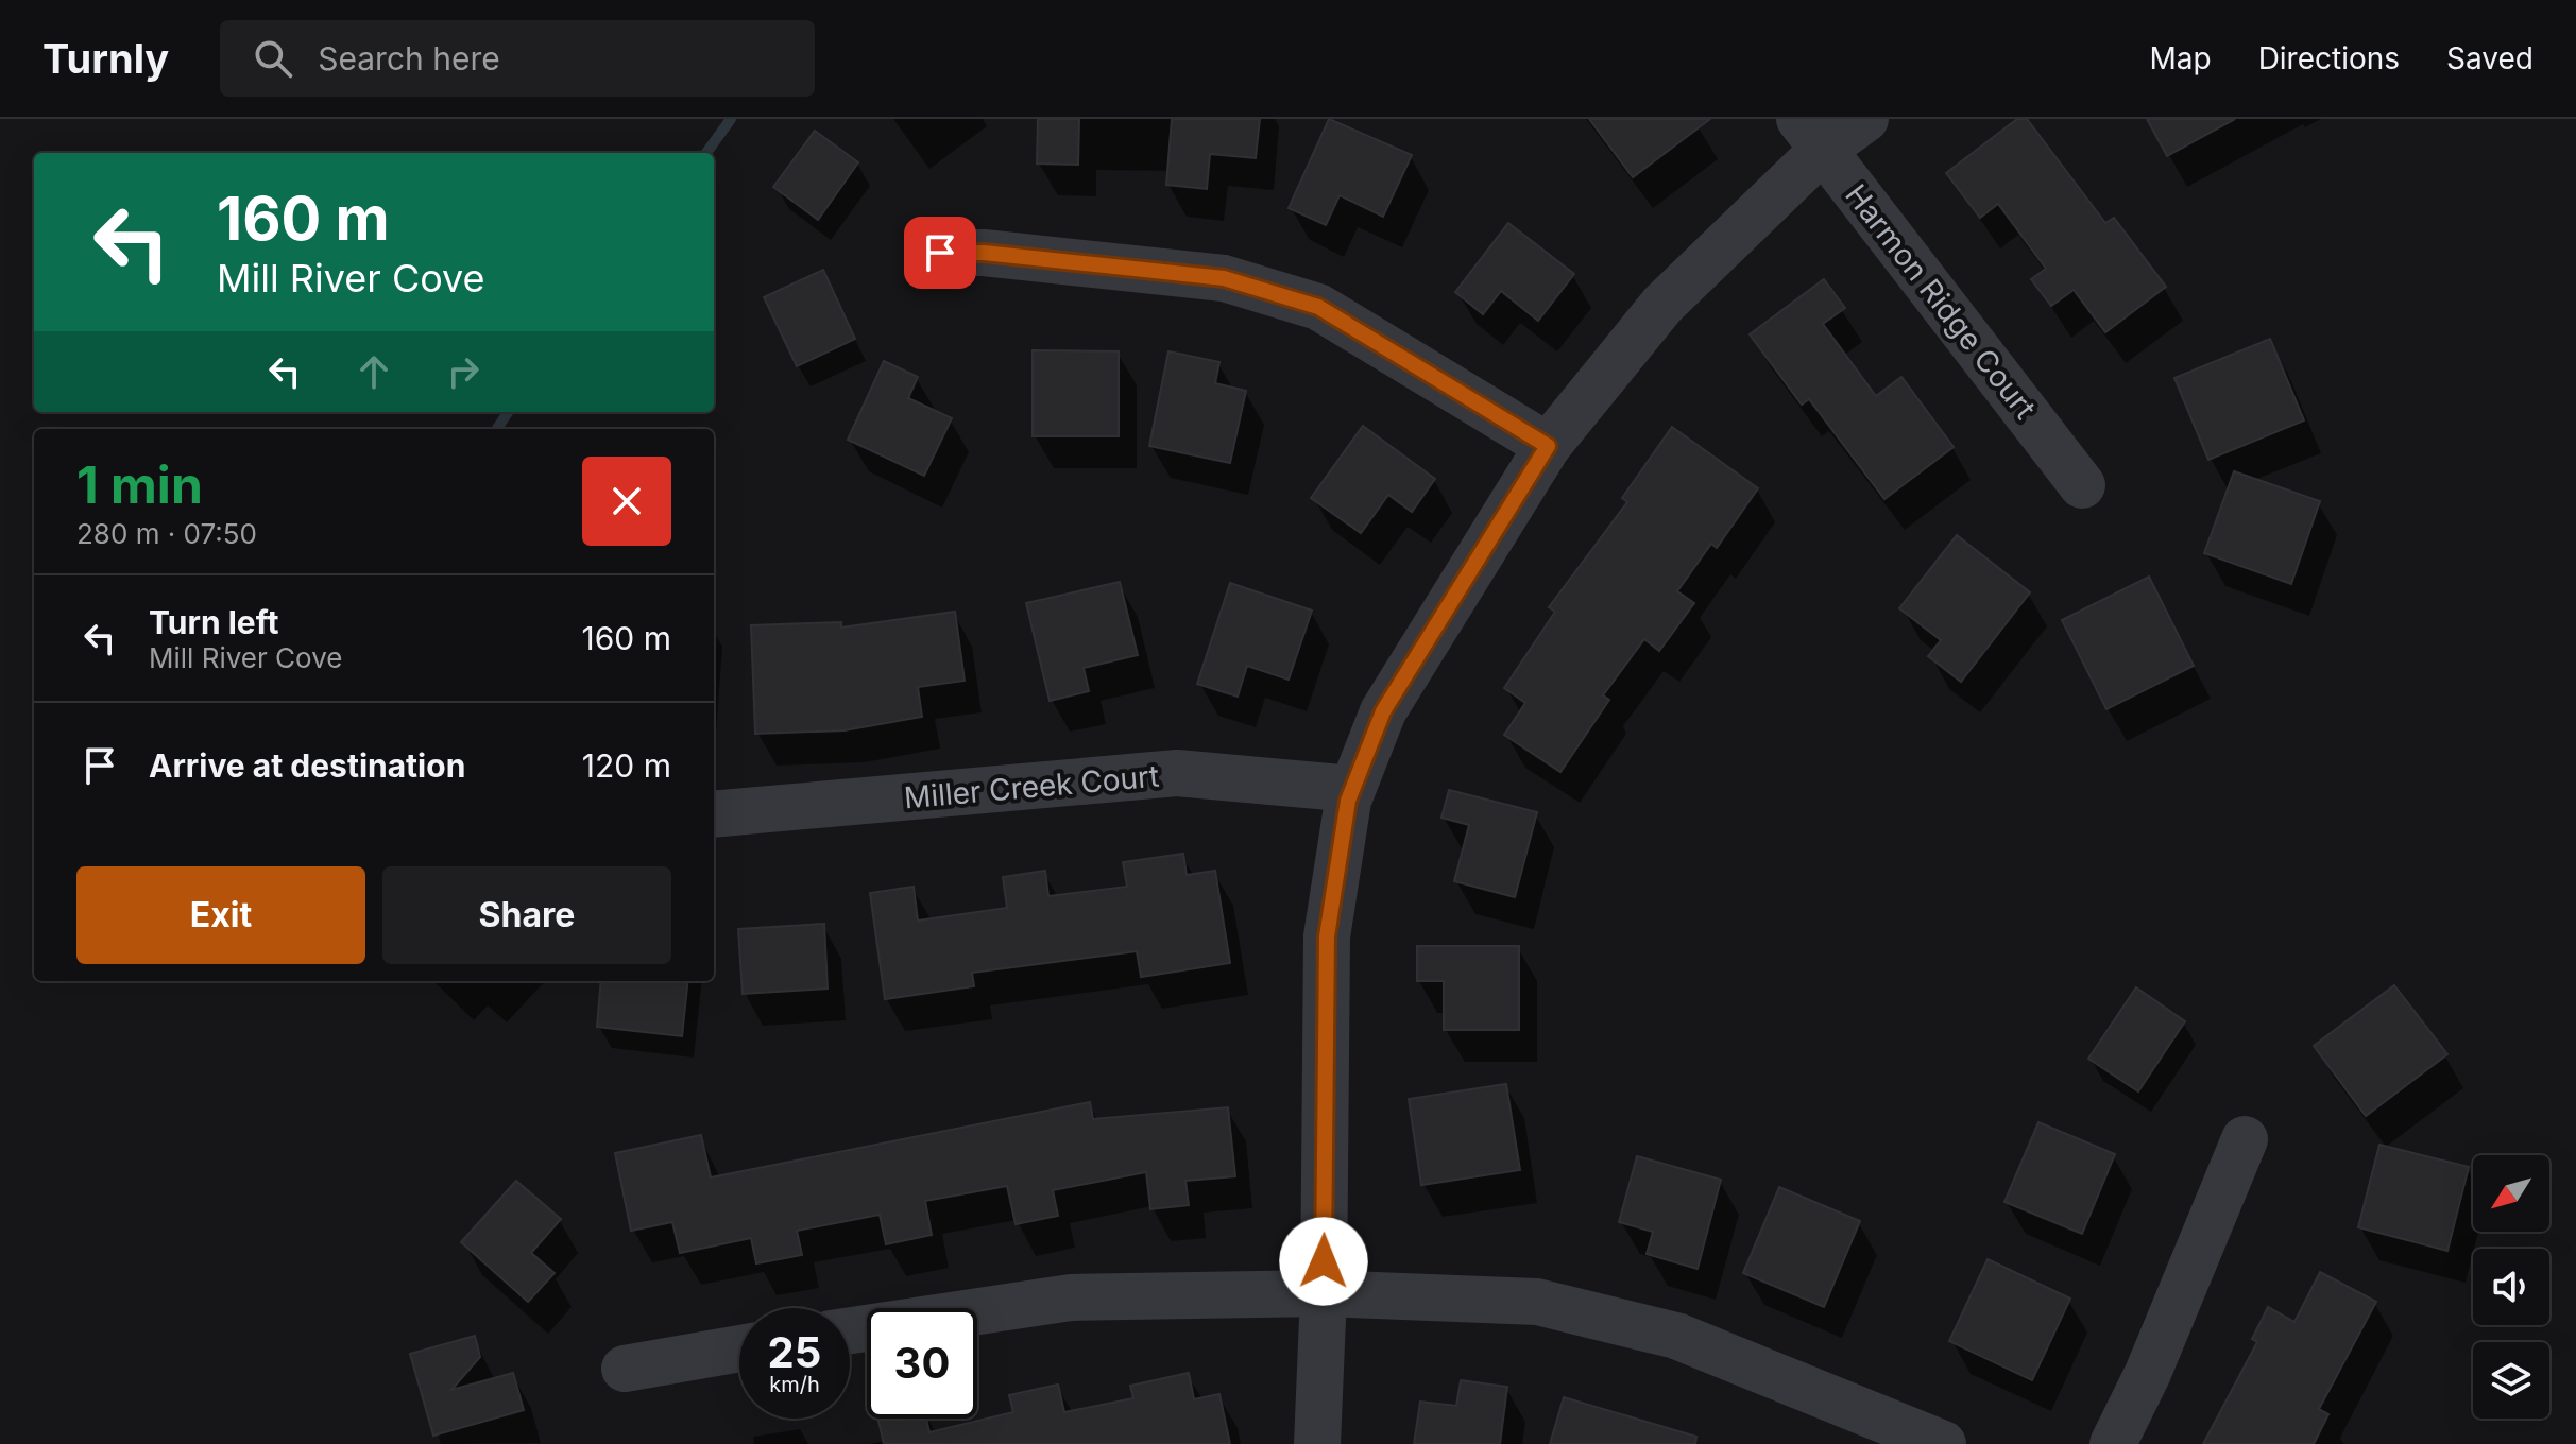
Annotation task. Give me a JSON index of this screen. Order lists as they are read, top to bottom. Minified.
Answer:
{"streets":{"street":["Harmon Ridge Court","Miller Creek Court"]},"north":"bottom left","page":{"header":"Turnly","search":"Search here","nav":["Map","Directions","Saved"],"turn":["160 m","Mill River Cove"],"heading":["1 min","280 m · 07:50"],"list":[{"name":"Turn left","note":"Mill River Cove","value":"160 m"},{"name":"Arrive at destination","value":"120 m"}],"buttons":["Exit","Share"],"speed":"25 km/h","limit":"30"}}
